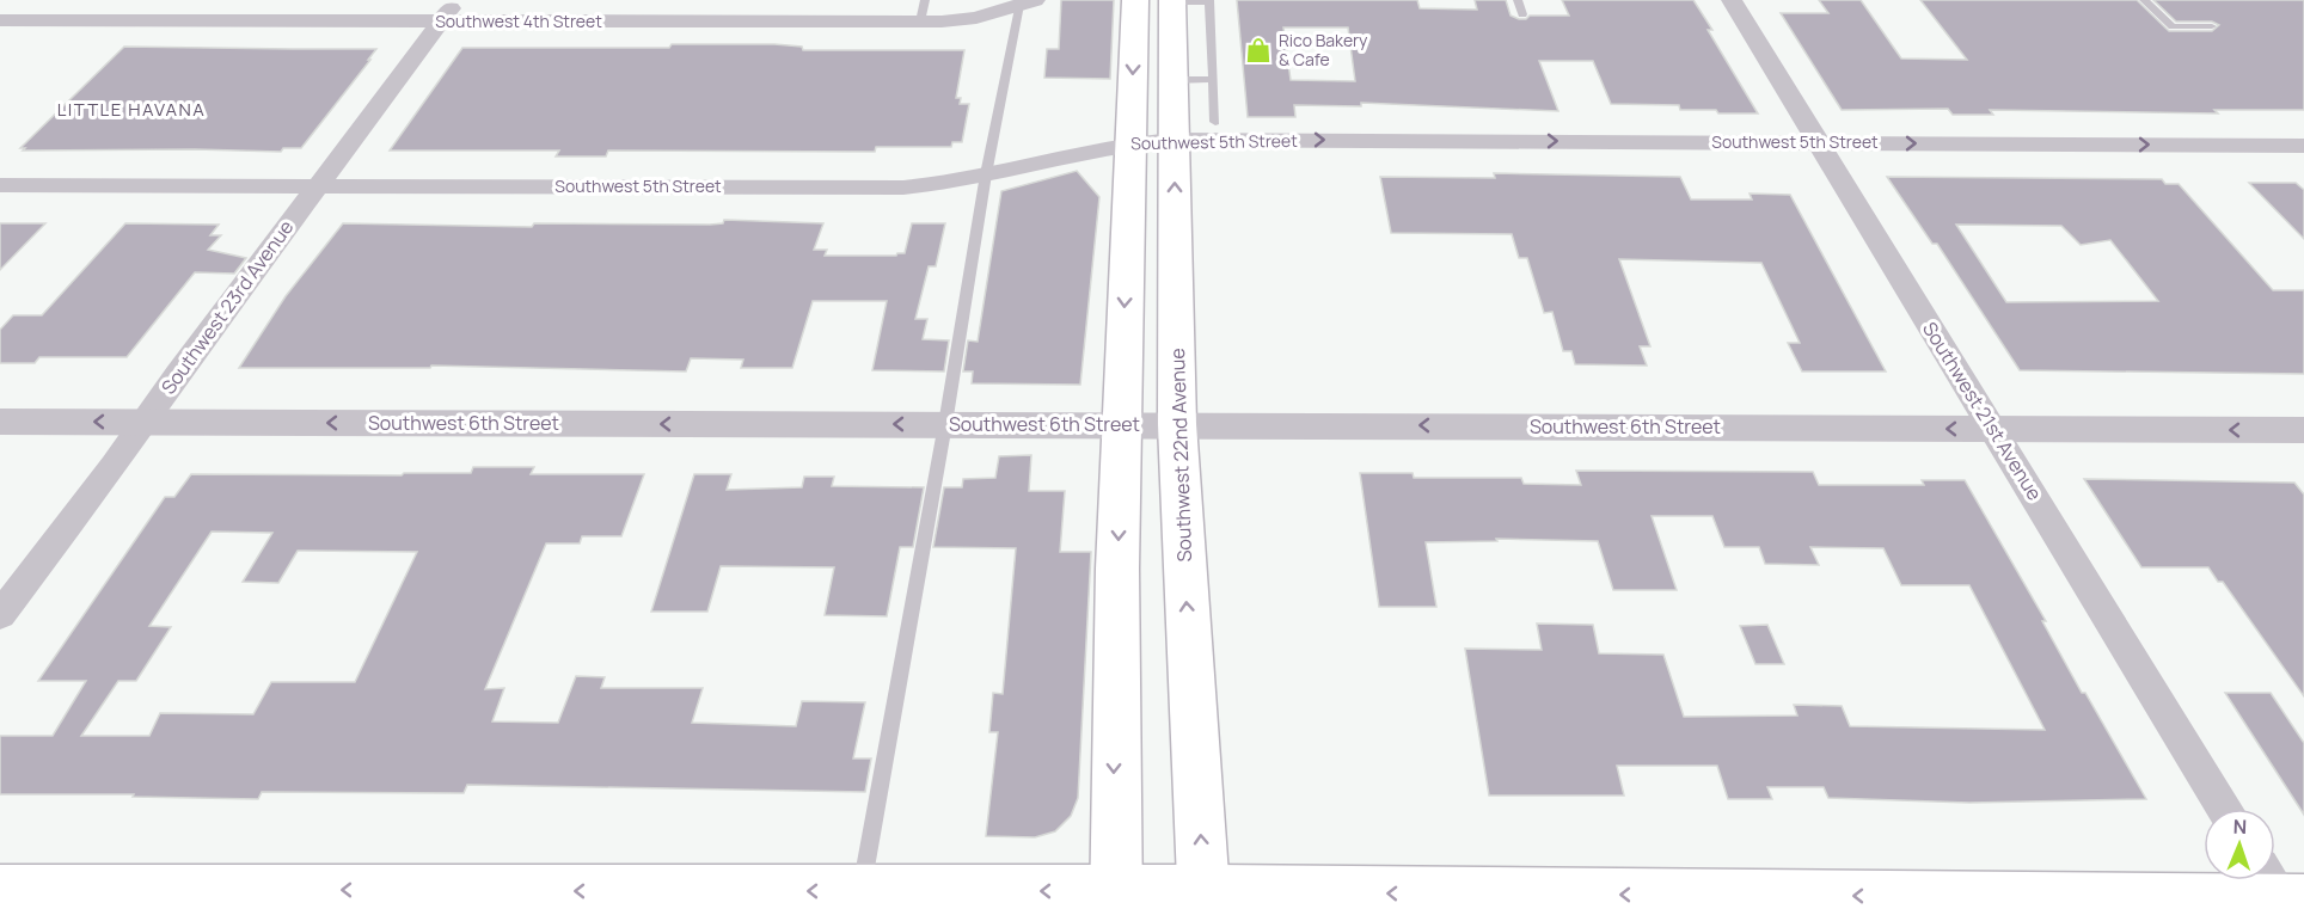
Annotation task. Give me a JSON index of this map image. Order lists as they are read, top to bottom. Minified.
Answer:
{"streets":{"main road":["Southwest 22nd Avenue"],"street":["Southwest 4th Street","Southwest 5th Street","Southwest 23rd Avenue","Southwest 21st Avenue","Southwest 6th Street"]},"crossings":[["Southwest 4th Street","Southwest 23rd Avenue"],["Southwest 5th Street","Southwest 23rd Avenue"],["Southwest 5th Street","Southwest 21st Avenue"],["Southwest 5th Street","Southwest 22nd Avenue"],["Southwest 23rd Avenue","Southwest 6th Street"],["Southwest 21st Avenue","Southwest 6th Street"],["Southwest 6th Street","Southwest 22nd Avenue"]],"one_way":["Southwest 5th Street","Southwest 6th Street"],"districts":["LITTLE HAVANA"],"places":{"shop":["Rico Bakery & Cafe"]},"north":"top"}
